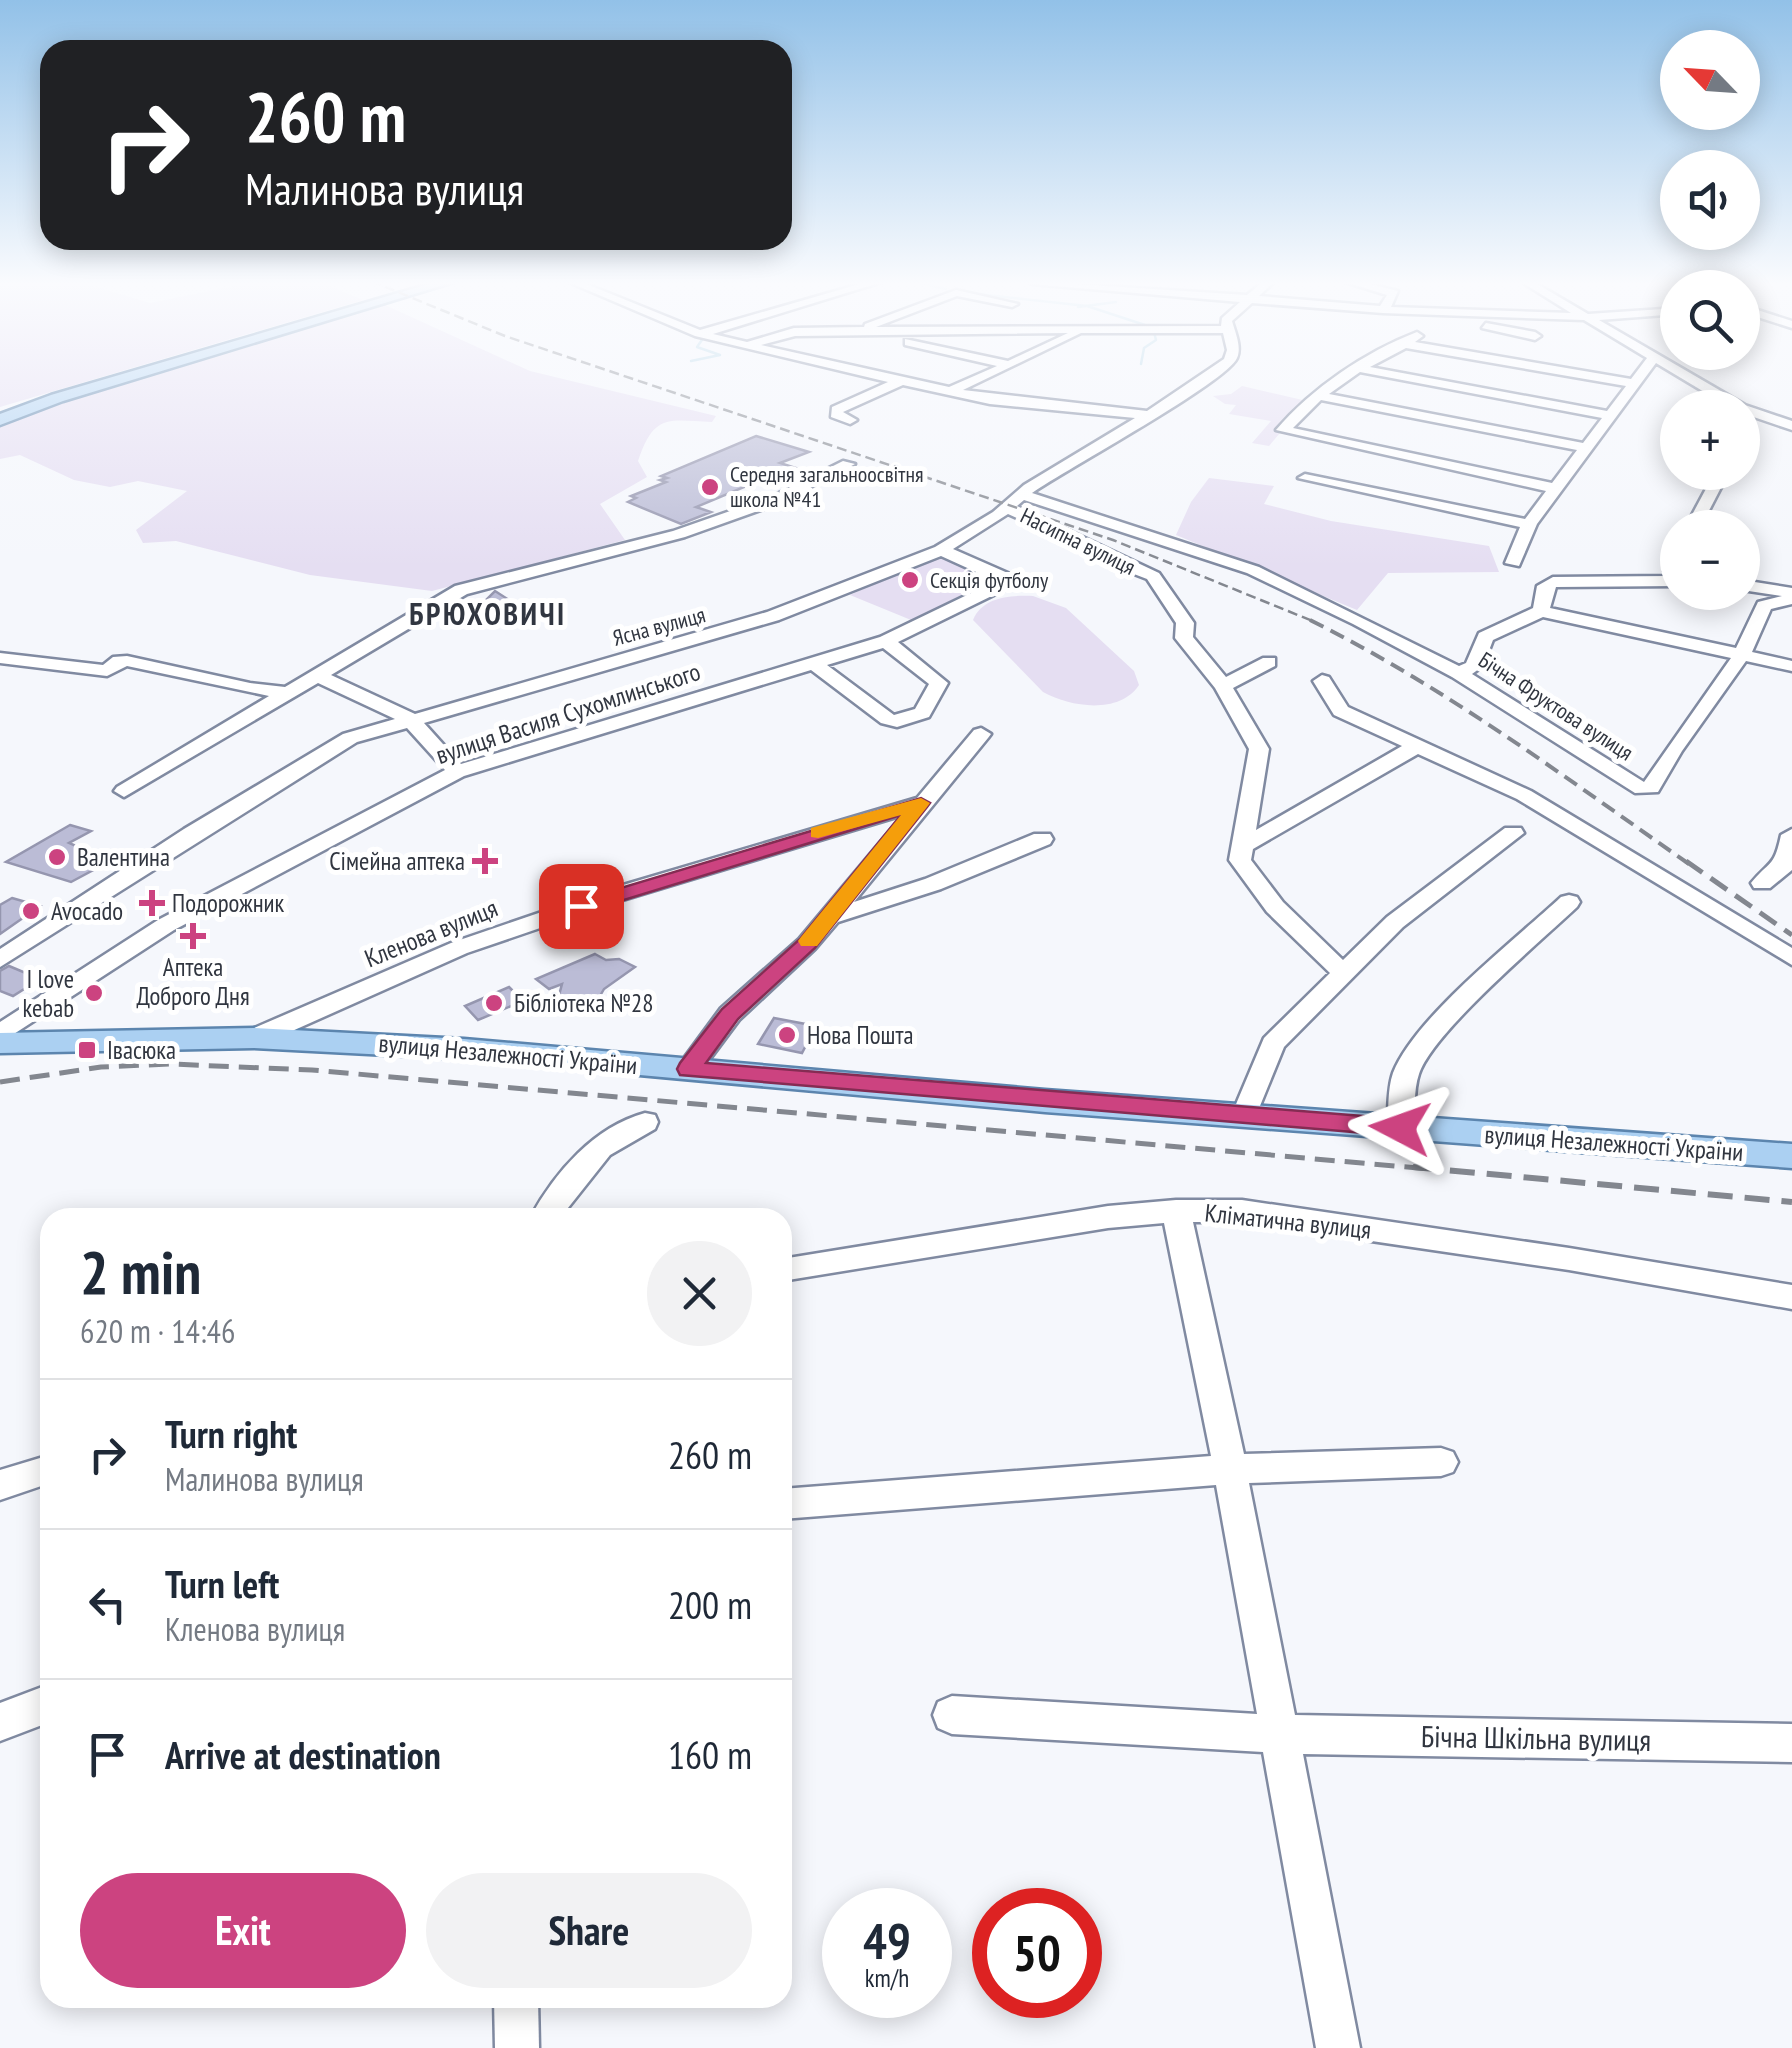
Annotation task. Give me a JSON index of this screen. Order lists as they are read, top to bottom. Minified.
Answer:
{"streets":{"main road":["вулиця Незалежності України"],"street":["Насипна вулиця","Ясна вулиця","Бічна Фруктова вулиця","вулиця Василя Сухомлинського","Кленова вулиця","Кліматична вулиця","Бічна Шкільна вулиця"]},"crossings":[["Насипна вулиця","Ясна вулиця"],["Ясна вулиця","вулиця Василя Сухомлинського"],["Кленова вулиця","вулиця Незалежності України"]],"districts":["БРЮХОВИЧІ"],"places":{"other":["Середня загальноосвітня школа №41","Секція футболу","Валентина","Avocado","I love kebab","Бібліотека №28","Нова Пошта"],"health":["Сімейна аптека","Подорожник","Аптека Доброго Дня"],"transit":["Івасюка"]},"north":"top left","page":{"map_buttons":["+","−"],"turn":["260 m","Малинова вулиця"],"heading":["2 min","620 m · 14:46"],"list":[{"name":"Turn right","note":"Малинова вулиця","value":"260 m"},{"name":"Turn left","note":"Кленова вулиця","value":"200 m"},{"name":"Arrive at destination","value":"160 m"}],"buttons":["Exit","Share"],"speed":"49 km/h","limit":"50"}}
